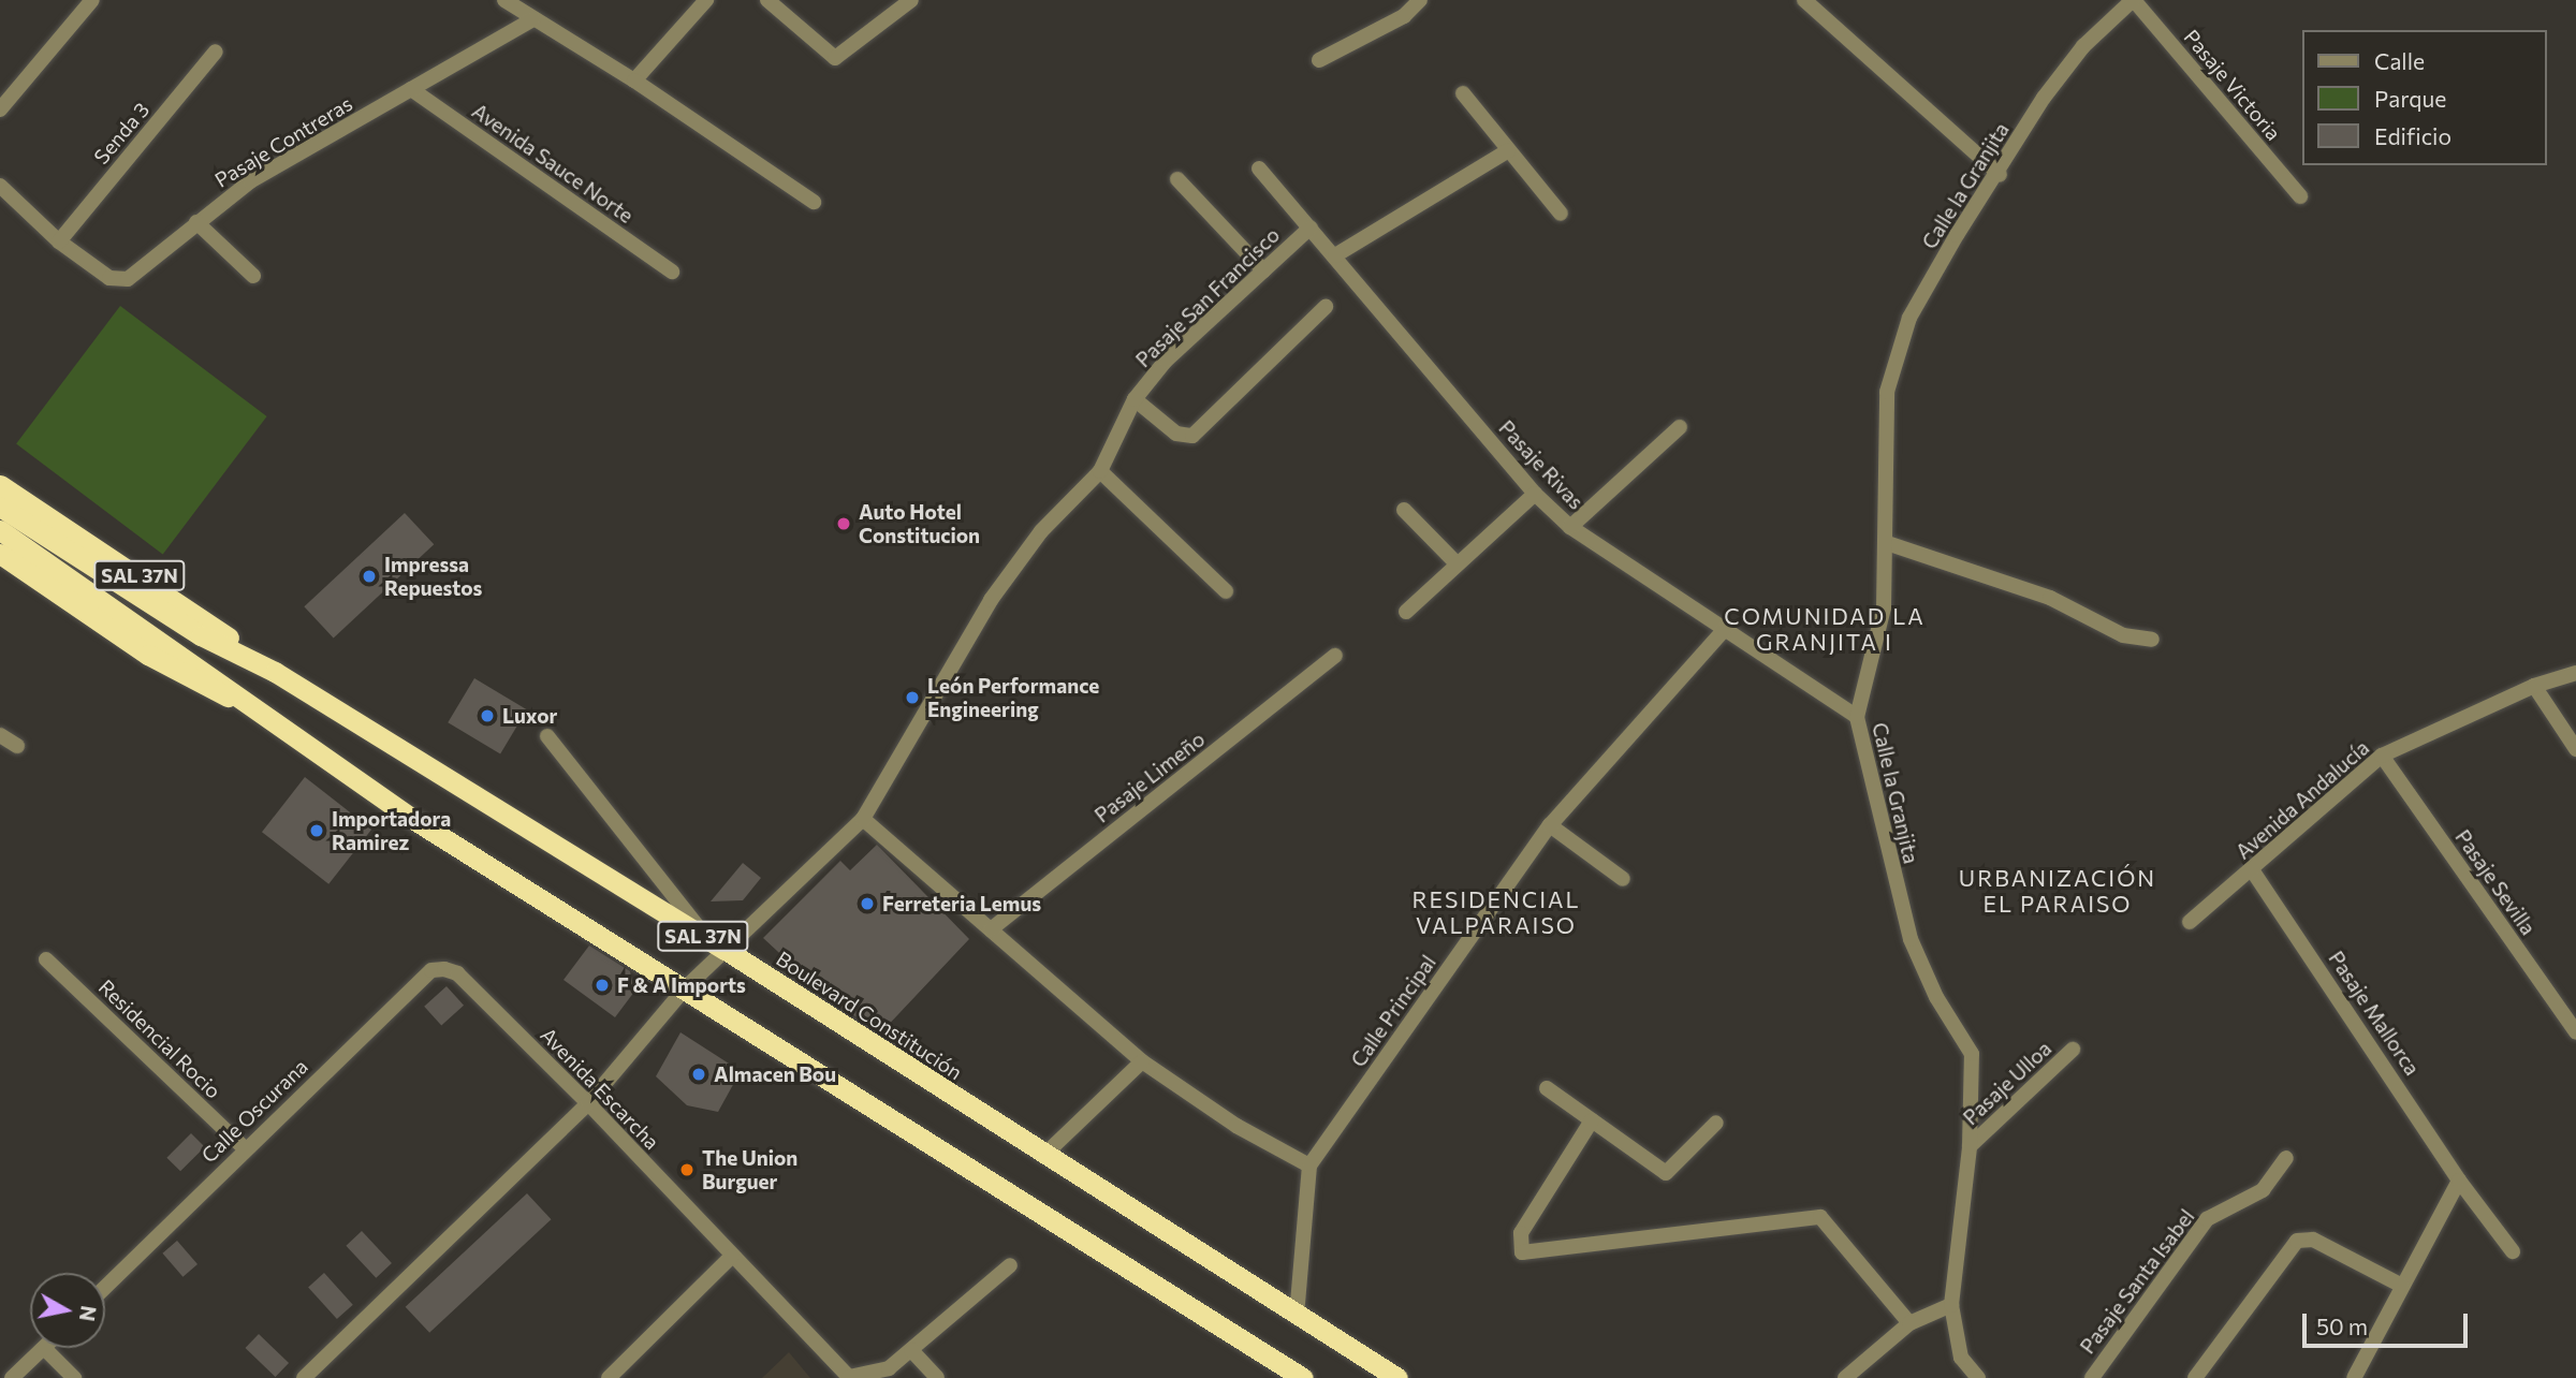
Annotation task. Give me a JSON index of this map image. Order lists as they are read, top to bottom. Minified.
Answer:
{"streets":{"highway":["SAL 37N","Boulevard Constitución"],"street":["Pasaje Victoria","Senda 3","Pasaje Contreras","Avenida Sauce Norte","Calle la Granjita","Pasaje San Francisco","Pasaje Rivas","Pasaje Limeño","Avenida Andalucía","Pasaje Sevilla","Calle Principal","Pasaje Mallorca","Residencial Rocio","Pasaje Ulloa","Avenida Escarcha","Calle Oscurana","Pasaje Santa Isabel"]},"crossings":[["Pasaje Victoria","Calle la Granjita"],["Senda 3","Pasaje Contreras"],["Pasaje Contreras","Avenida Sauce Norte"],["Calle la Granjita","Pasaje Rivas"],["Calle la Granjita","Pasaje Ulloa"],["Pasaje San Francisco","Pasaje Rivas"],["Pasaje San Francisco","SAL 37N"],["Pasaje San Francisco","Boulevard Constitución"],["Pasaje San Francisco","Avenida Escarcha"],["Pasaje Rivas","Calle Principal"],["Avenida Andalucía","Pasaje Sevilla"],["Avenida Andalucía","Pasaje Mallorca"],["Residencial Rocio","Calle Oscurana"],["Avenida Escarcha","Calle Oscurana"]],"districts":["COMUNIDAD LA GRANJITA I","URBANIZACIÓN EL PARAISO","RESIDENCIAL VALPARAISO"],"places":["Auto Hotel Constitucion","Impressa Repuestos","León Performance Engineering","Luxor","Importadora Ramirez","Ferreteria Lemus","F & A Imports","Almacen Bou","The Union Burguer"],"legend":["Calle","Parque","Edificio"],"scale_bar":"50 m","north":"right"}
